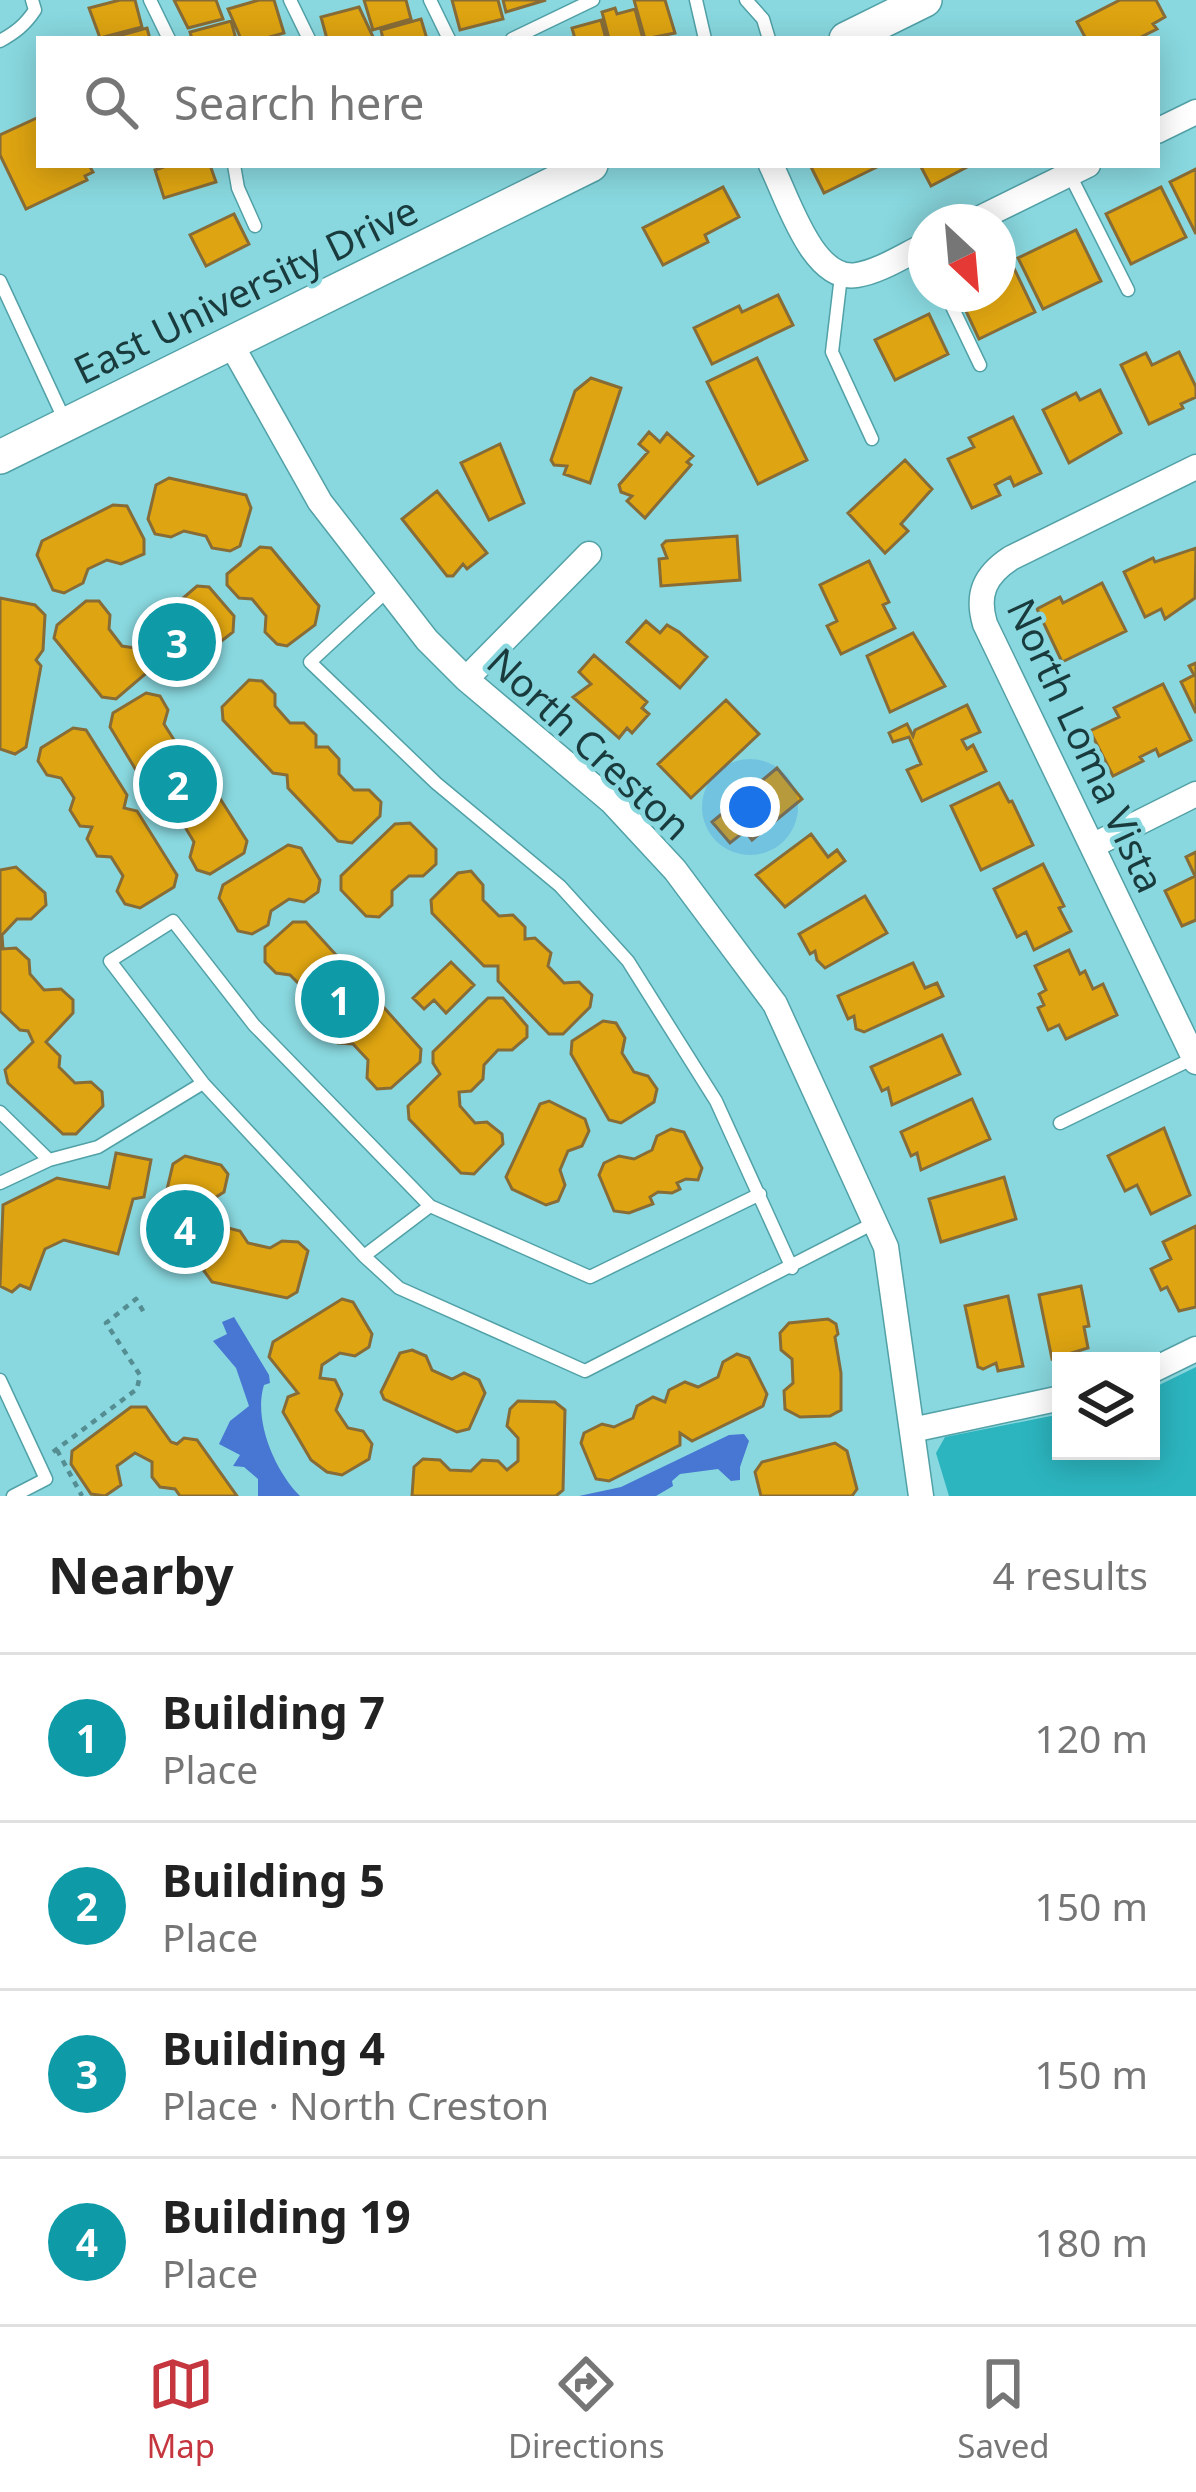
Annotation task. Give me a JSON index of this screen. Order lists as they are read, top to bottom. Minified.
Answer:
{"streets":{"main road":["East University Drive"],"street":["North Creston","North Loma Vista"]},"crossings":[["East University Drive","North Creston"]],"north":"bottom right","page":{"search":"Search here","pins":["3","2","1","4"],"heading":["Nearby","4 results"],"list":[{"mark":"1","name":"Building 7","note":"Place","value":"120 m"},{"mark":"2","name":"Building 5","note":"Place","value":"150 m"},{"mark":"3","name":"Building 4","note":"Place · North Creston","value":"150 m"},{"mark":"4","name":"Building 19","note":"Place","value":"180 m"}],"nav":["Map","Directions","Saved"]}}
